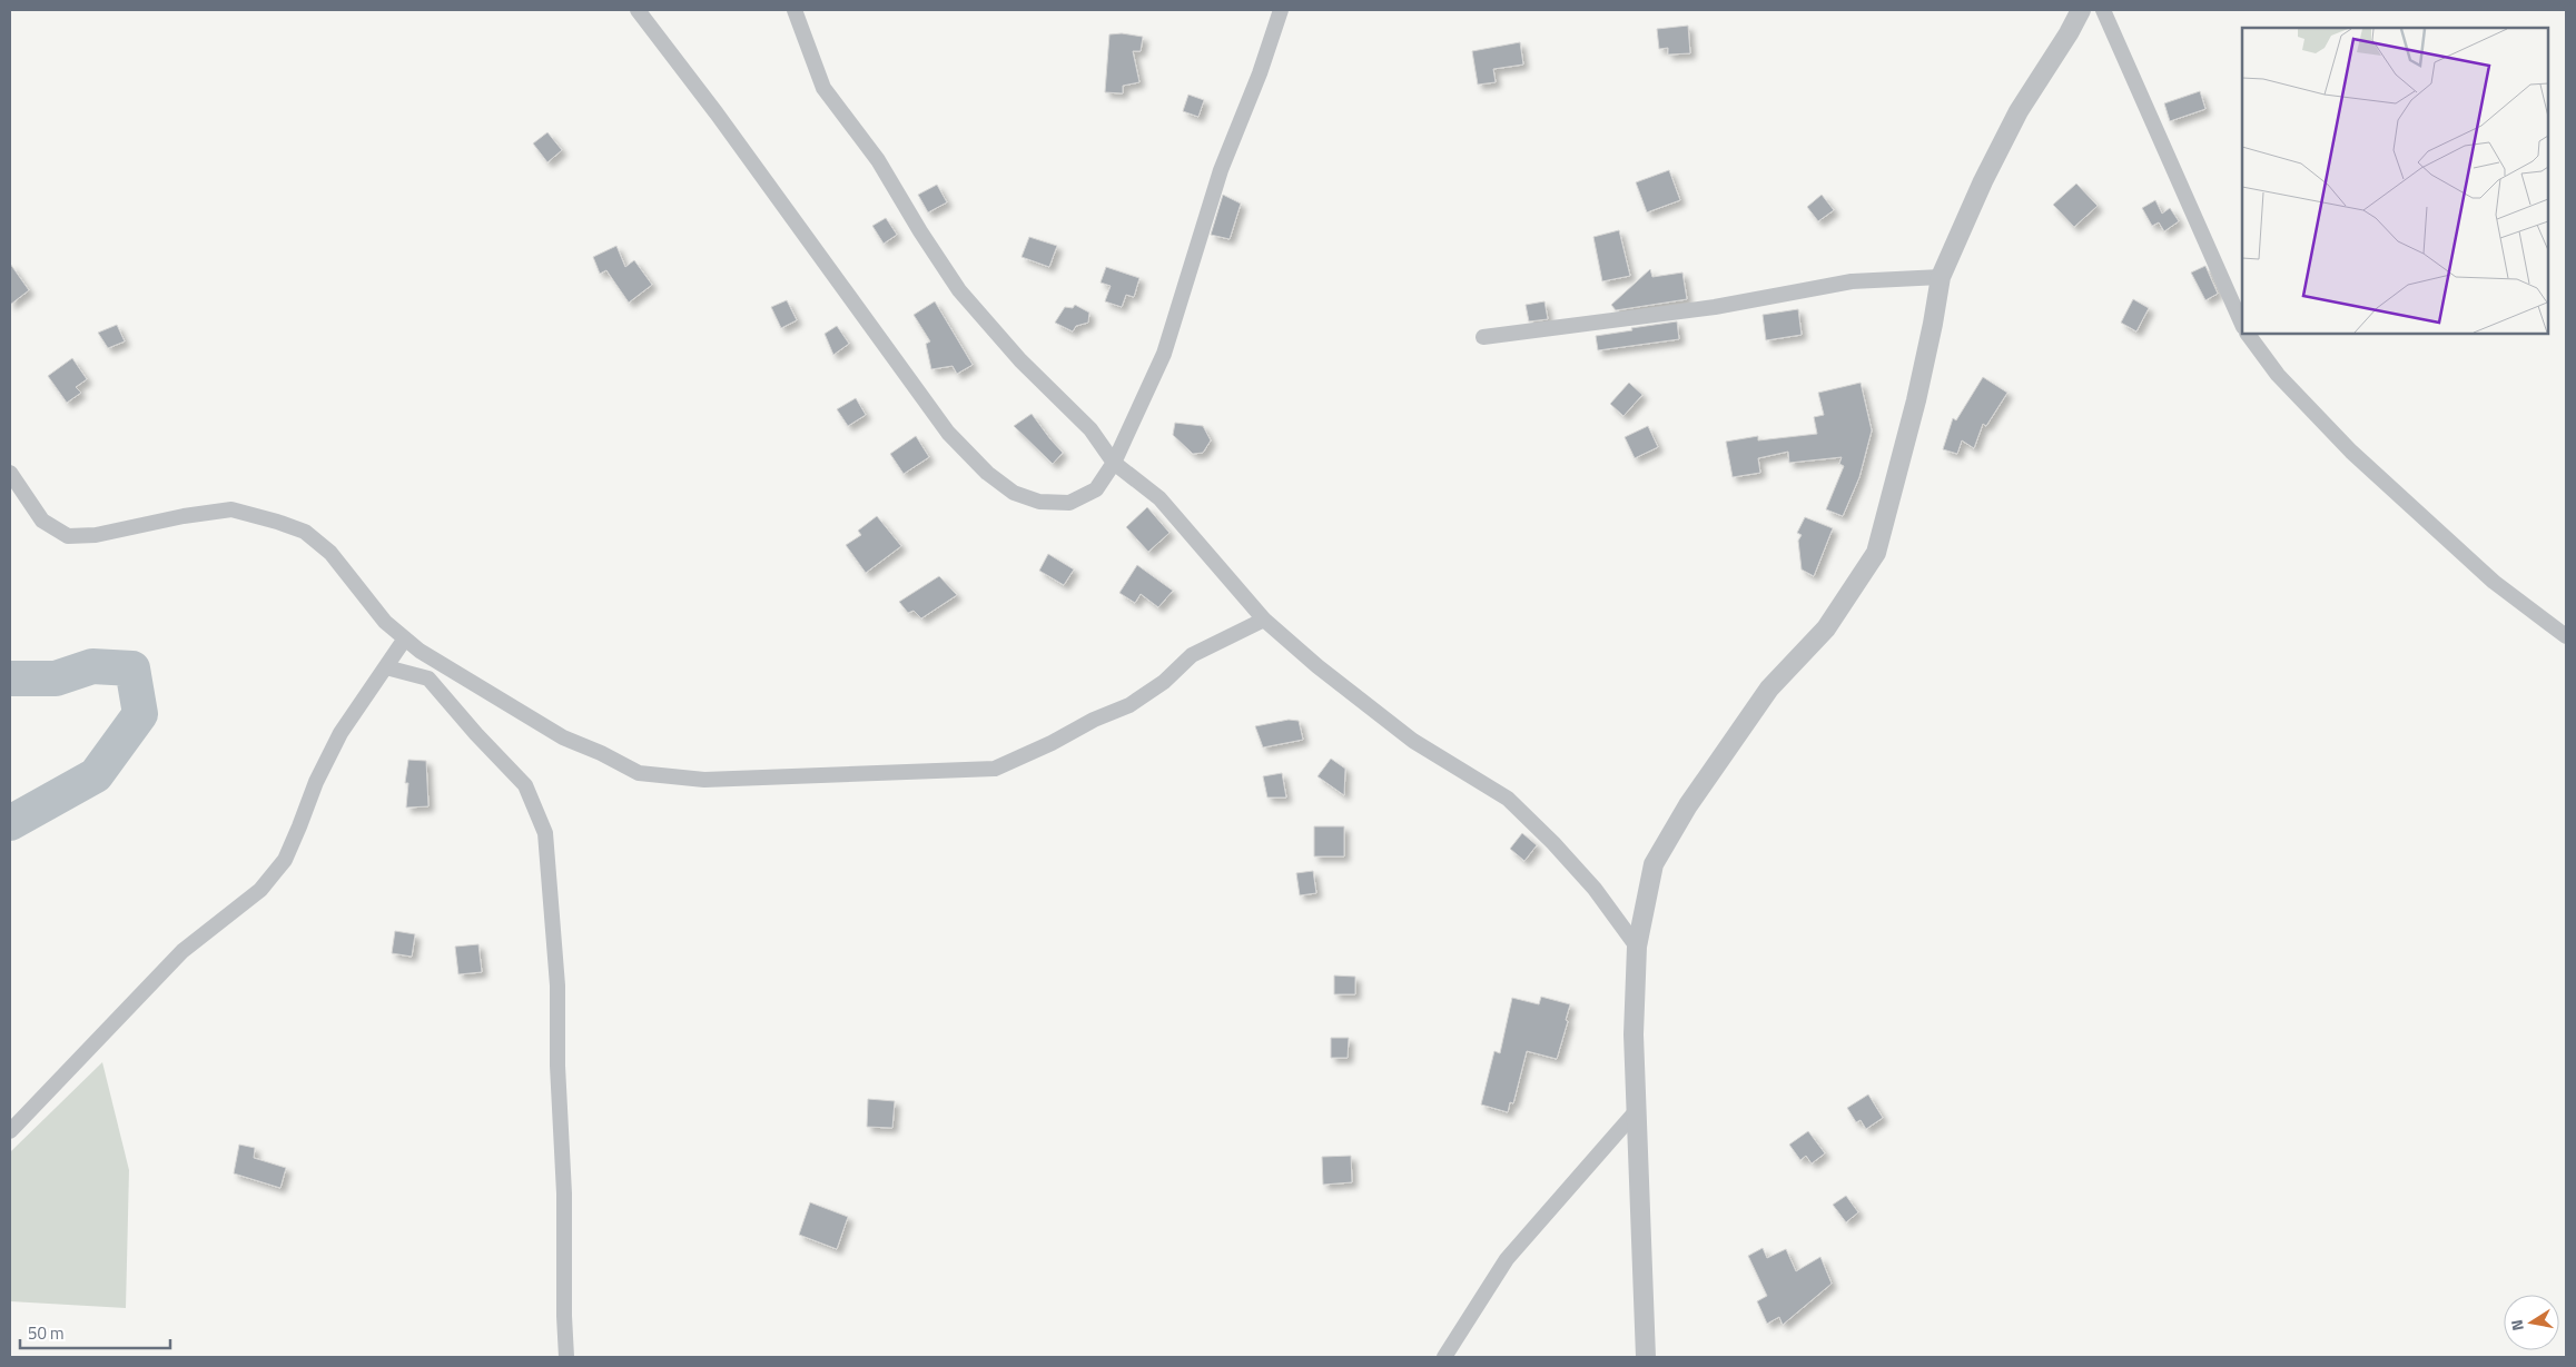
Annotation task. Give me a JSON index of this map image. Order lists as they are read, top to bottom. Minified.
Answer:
{"scale_bar":"50 m","north":"left"}
